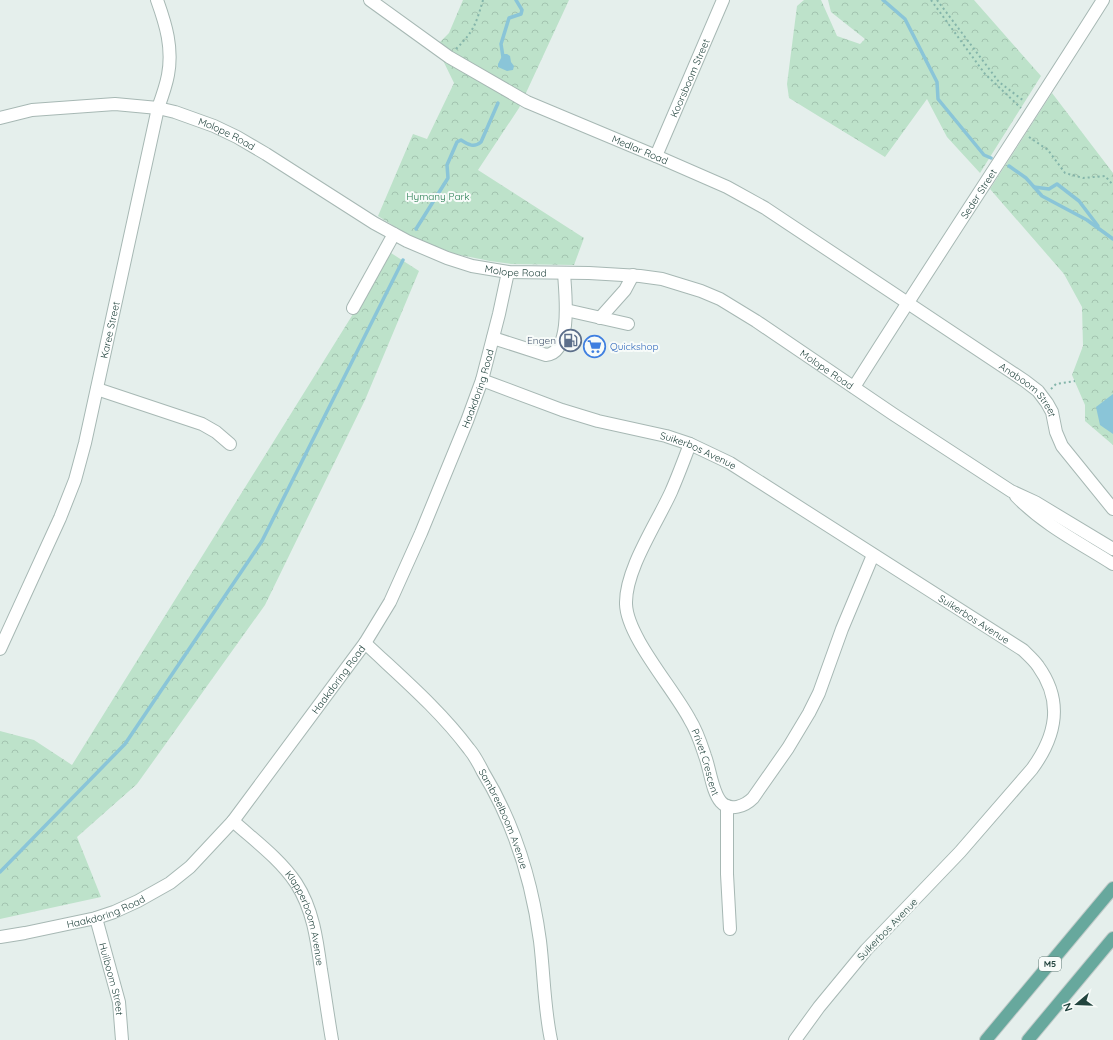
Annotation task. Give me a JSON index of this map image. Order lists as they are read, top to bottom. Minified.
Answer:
{"streets":{"main road":["M5"],"street":["Koorsboom Street","Molope Road","Medlar Road","Seder Street","Karee Street","Haakdoring Road","Anaboom Street","Suikerbos Avenue","Privet Crescent","Sambreelboom Avenue","Klapperboom Avenue","Huilboom Street"]},"crossings":[["Koorsboom Street","Medlar Road"],["Molope Road","Seder Street"],["Molope Road","Karee Street"],["Molope Road","Haakdoring Road"],["Medlar Road","Seder Street"],["Medlar Road","Anaboom Street"],["Seder Street","Anaboom Street"],["Haakdoring Road","Suikerbos Avenue"],["Haakdoring Road","Sambreelboom Avenue"],["Haakdoring Road","Klapperboom Avenue"],["Haakdoring Road","Huilboom Street"],["Suikerbos Avenue","Privet Crescent"]],"parks":["Hymany Park"],"places":{"fuel station":["Engen"],"supermarket":["Quickshop"]},"north":"left"}
